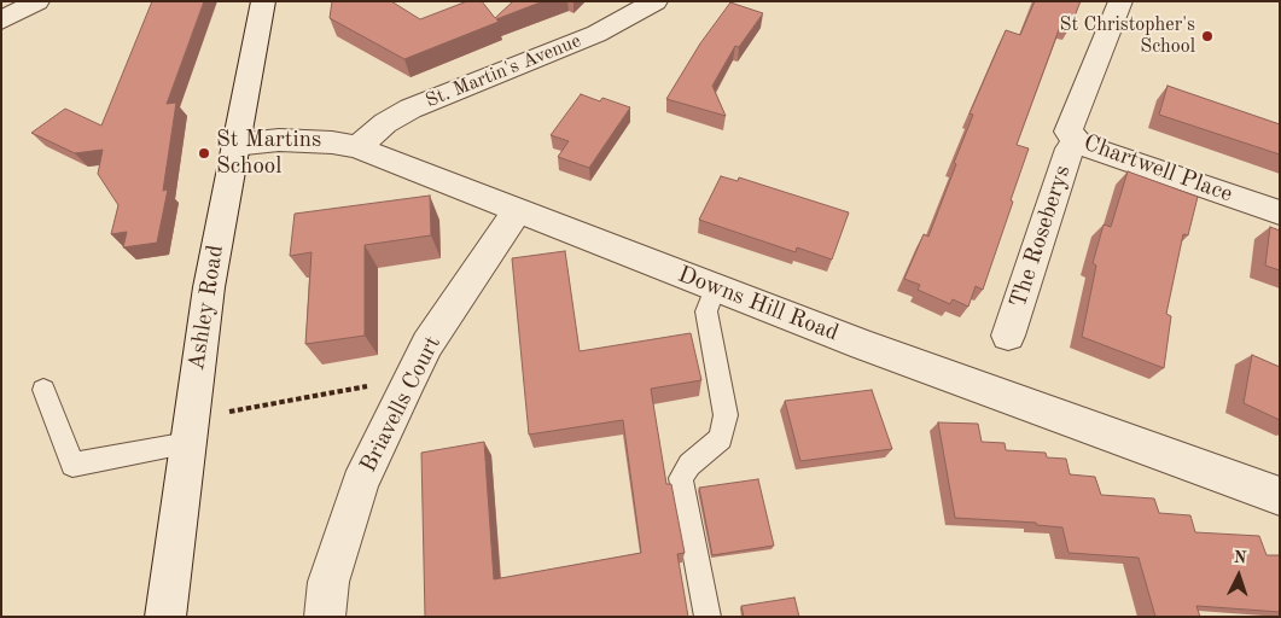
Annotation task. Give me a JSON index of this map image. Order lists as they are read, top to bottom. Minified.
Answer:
{"streets":{"street":["St. Martin's Avenue","Chartwell Place","The Roseberys","Downs Hill Road","Ashley Road","Briavells Court"]},"crossings":[["St. Martin's Avenue","Downs Hill Road"],["Chartwell Place","The Roseberys"],["Downs Hill Road","Ashley Road"],["Downs Hill Road","Briavells Court"]],"places":["St Christopher's School","St Martins School"],"north":"top"}
